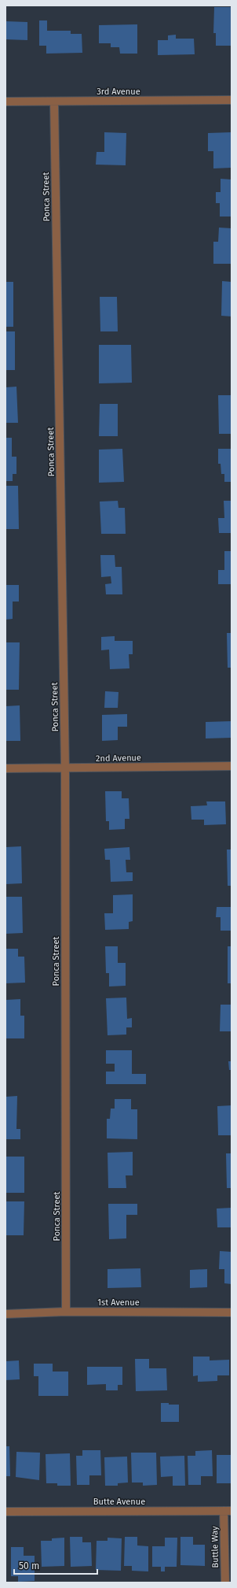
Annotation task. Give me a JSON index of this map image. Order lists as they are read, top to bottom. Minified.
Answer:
{"streets":{"street":["3rd Avenue","Ponca Street","2nd Avenue","1st Avenue","Butte Avenue","Buttle Way"]},"crossings":[["3rd Avenue","Ponca Street"],["Ponca Street","2nd Avenue"],["Ponca Street","1st Avenue"],["Butte Avenue","Buttle Way"]],"scale_bar":"50 m"}
